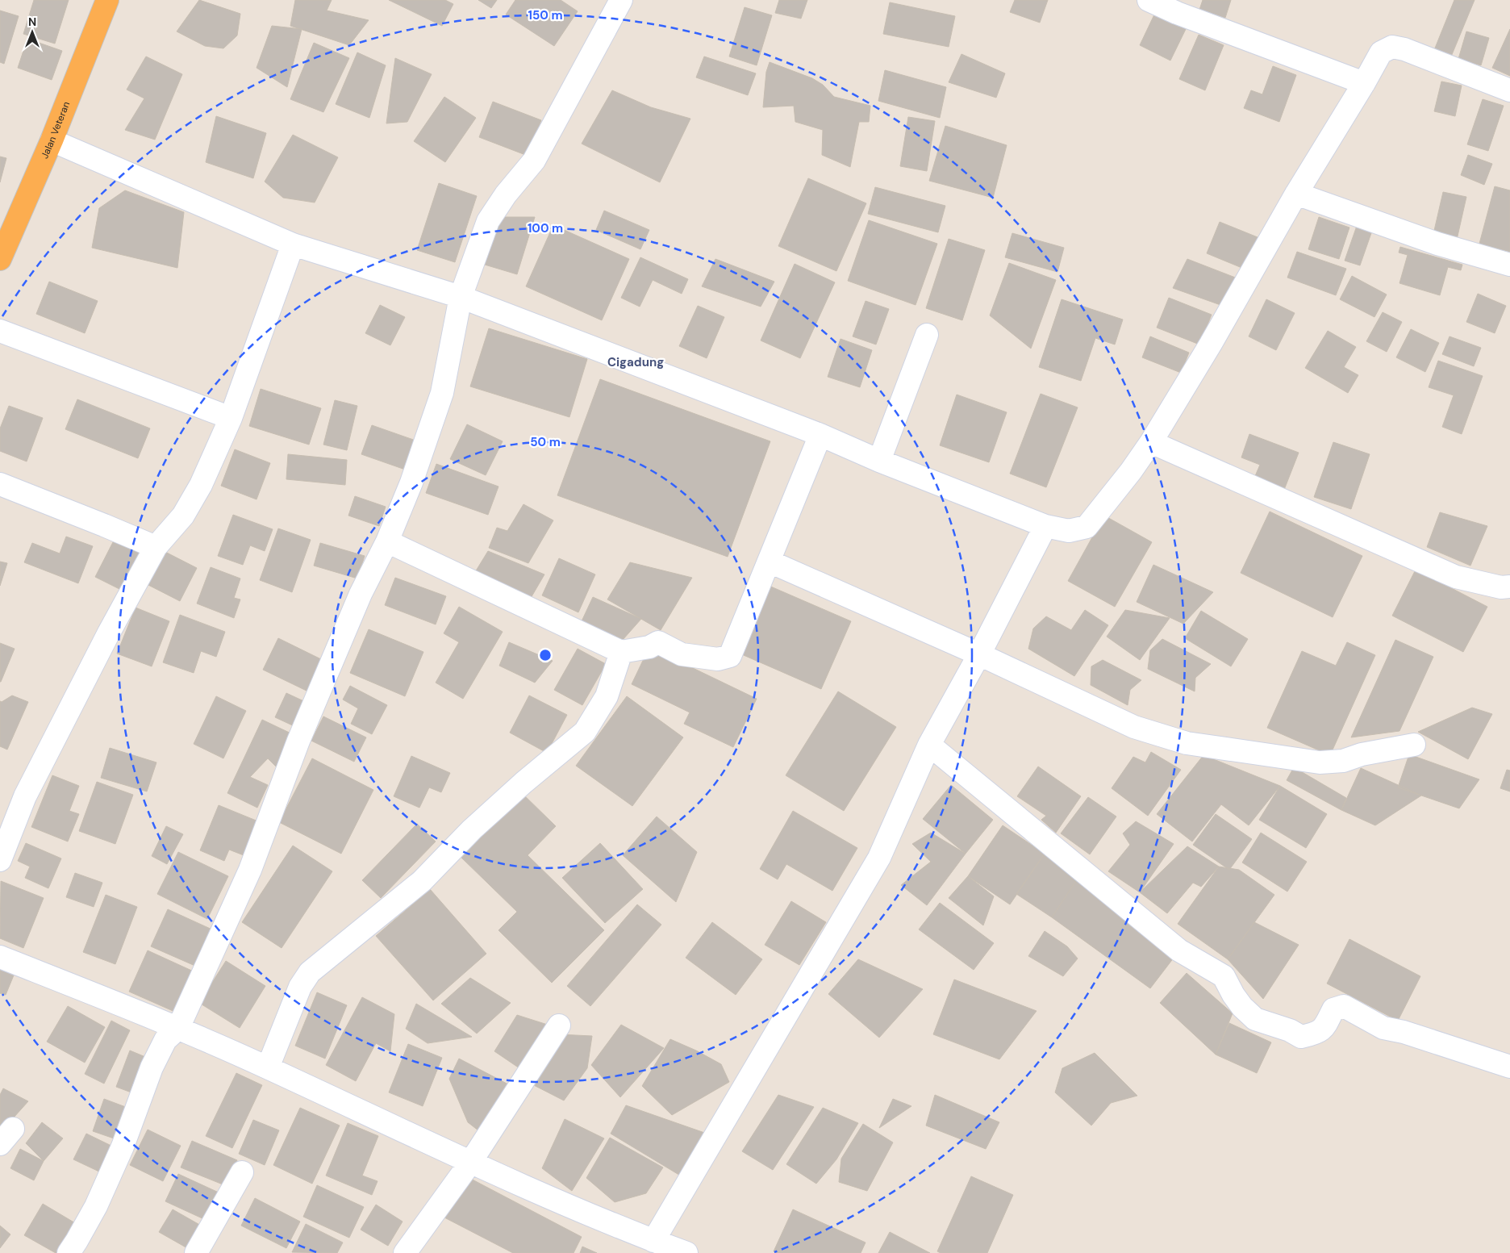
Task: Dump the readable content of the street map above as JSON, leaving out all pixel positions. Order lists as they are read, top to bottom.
{
  "streets": {
    "highway": ["Jalan Veteran"]
  },
  "districts": ["Cigadung"],
  "north": "top",
  "rings": ["150 m", "100 m", "50 m"]
}
